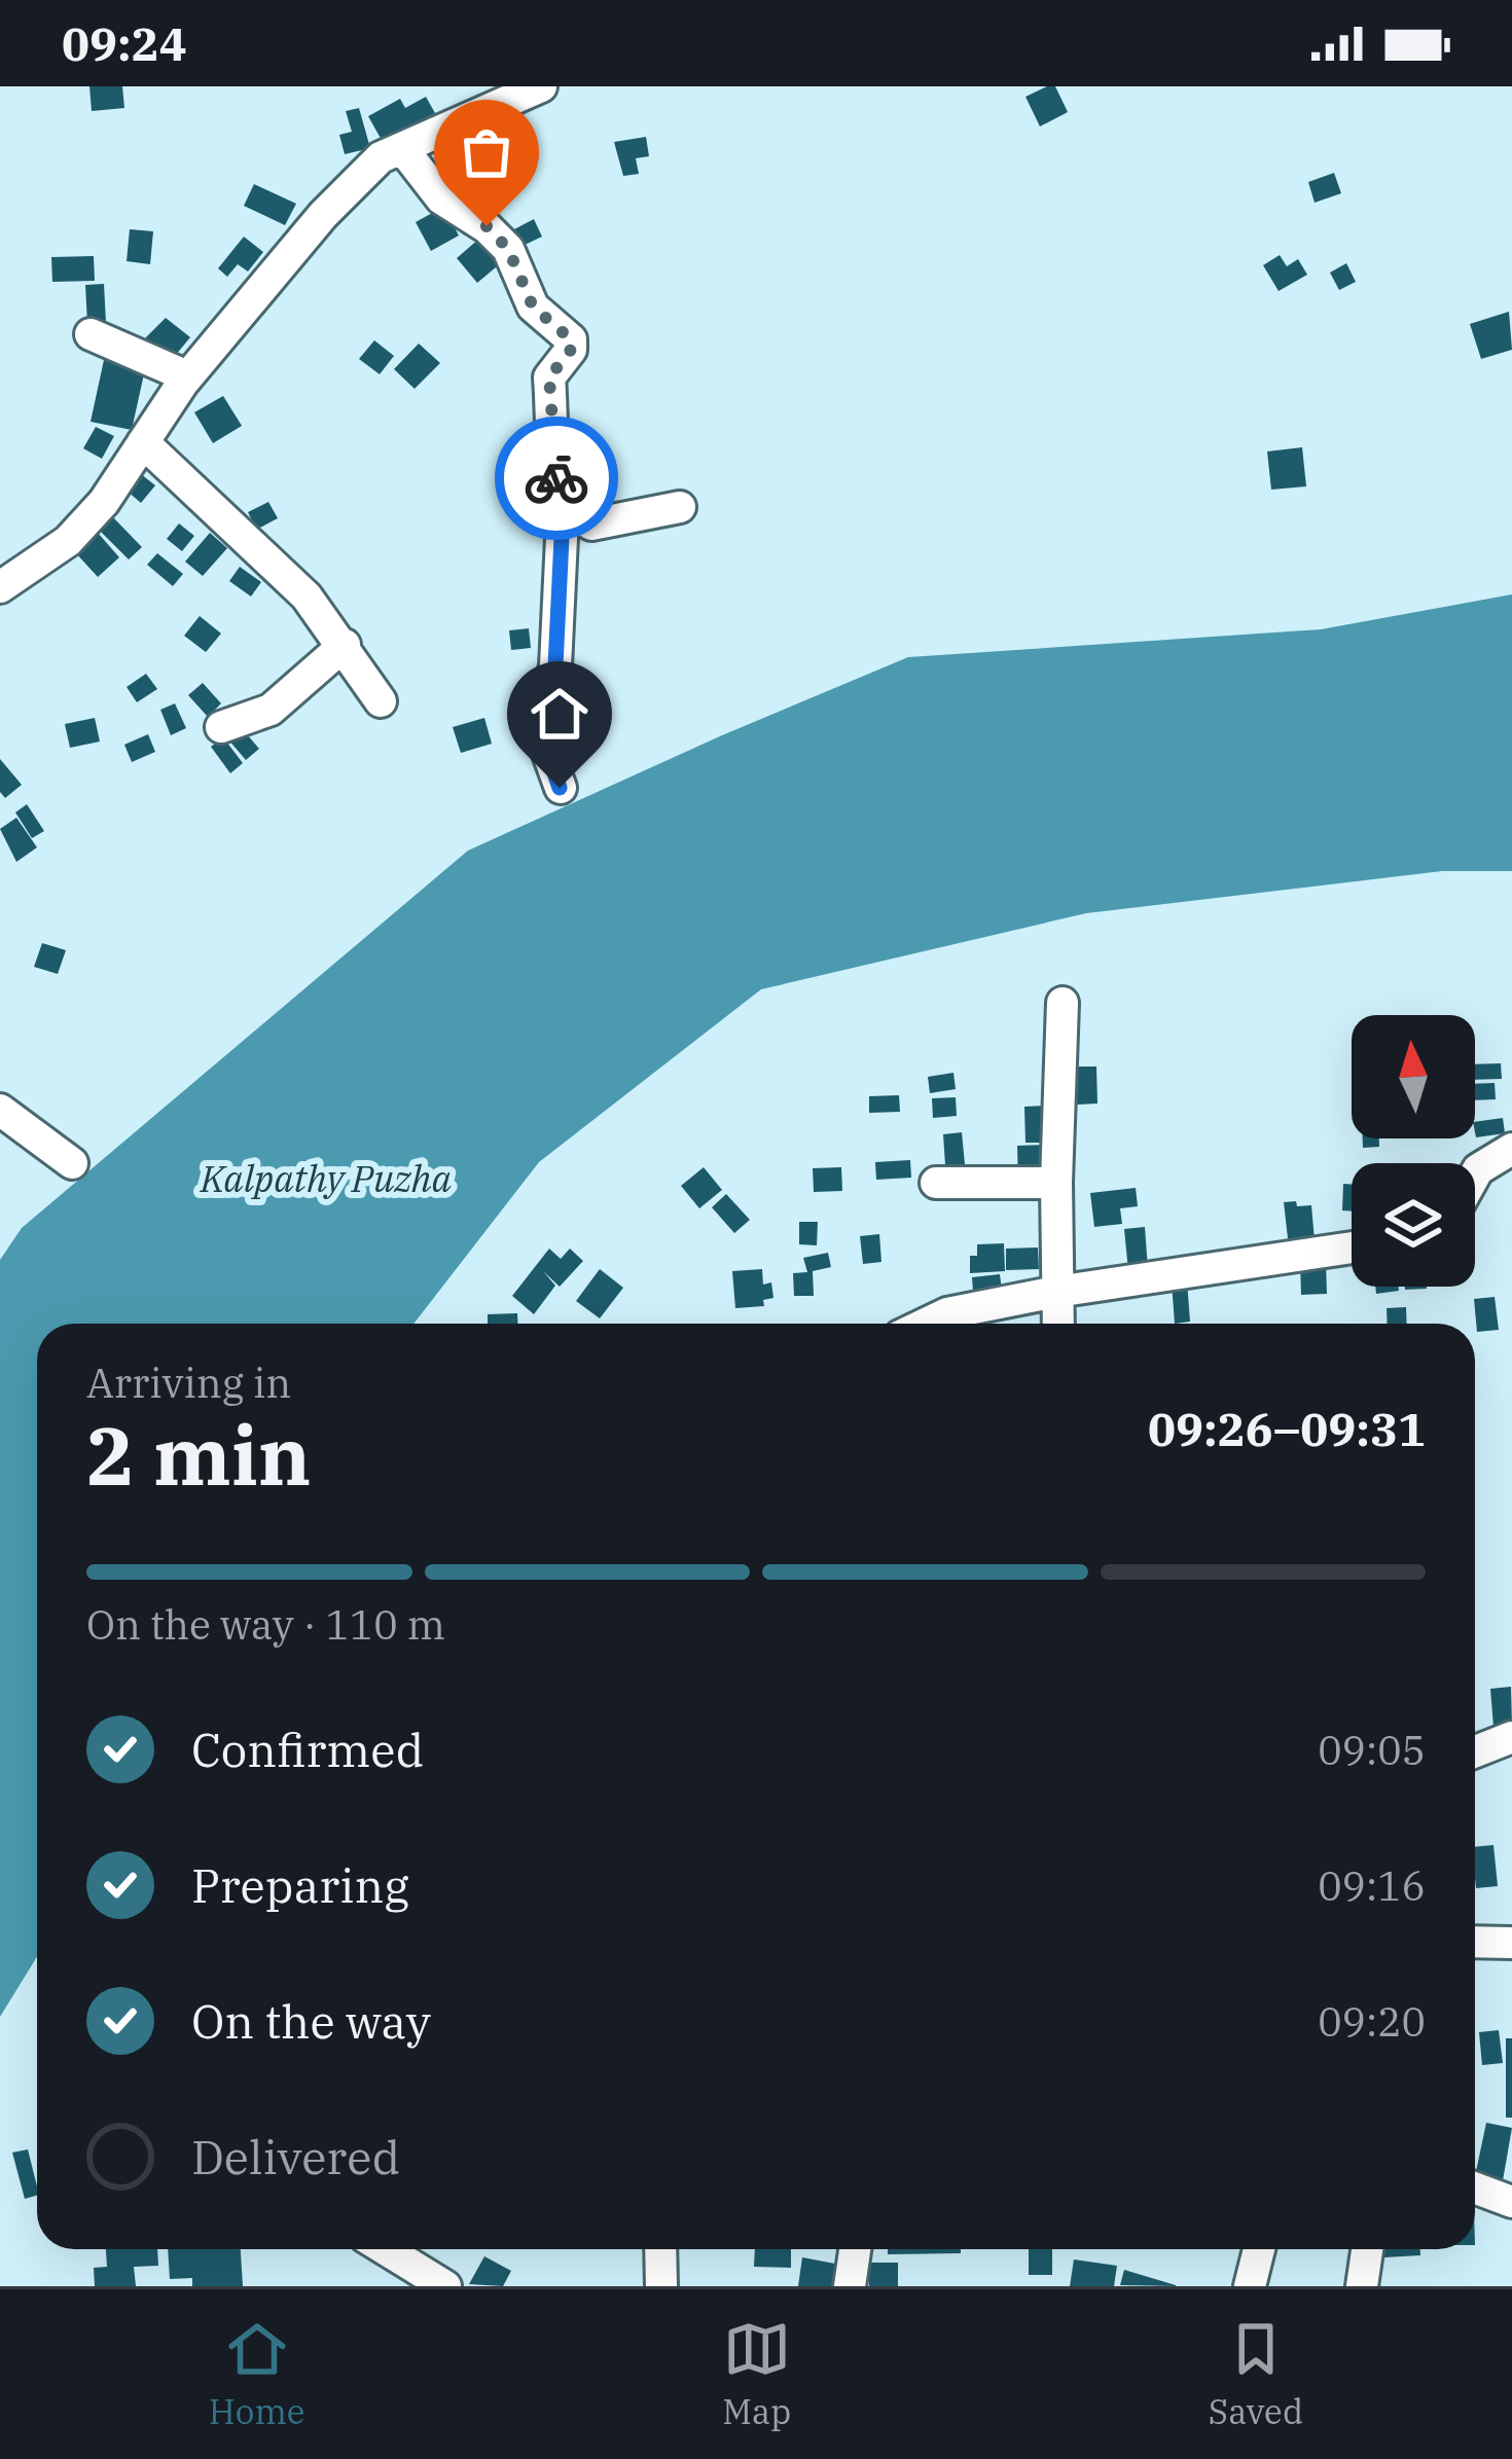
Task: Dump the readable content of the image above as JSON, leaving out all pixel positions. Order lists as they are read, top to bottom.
{
  "water": ["Kalpathy Puzha"],
  "north": "top",
  "page": {
    "status": "09:24",
    "heading": ["2 min", "Arriving in", "09:26–09:31"],
    "bar": "On the way · 110 m",
    "list": [
      ["Confirmed", "09:05"],
      ["Preparing", "09:16"],
      ["On the way", "09:20"],
      "Delivered"
    ],
    "tabs": ["Home", "Map", "Saved"]
  }
}
